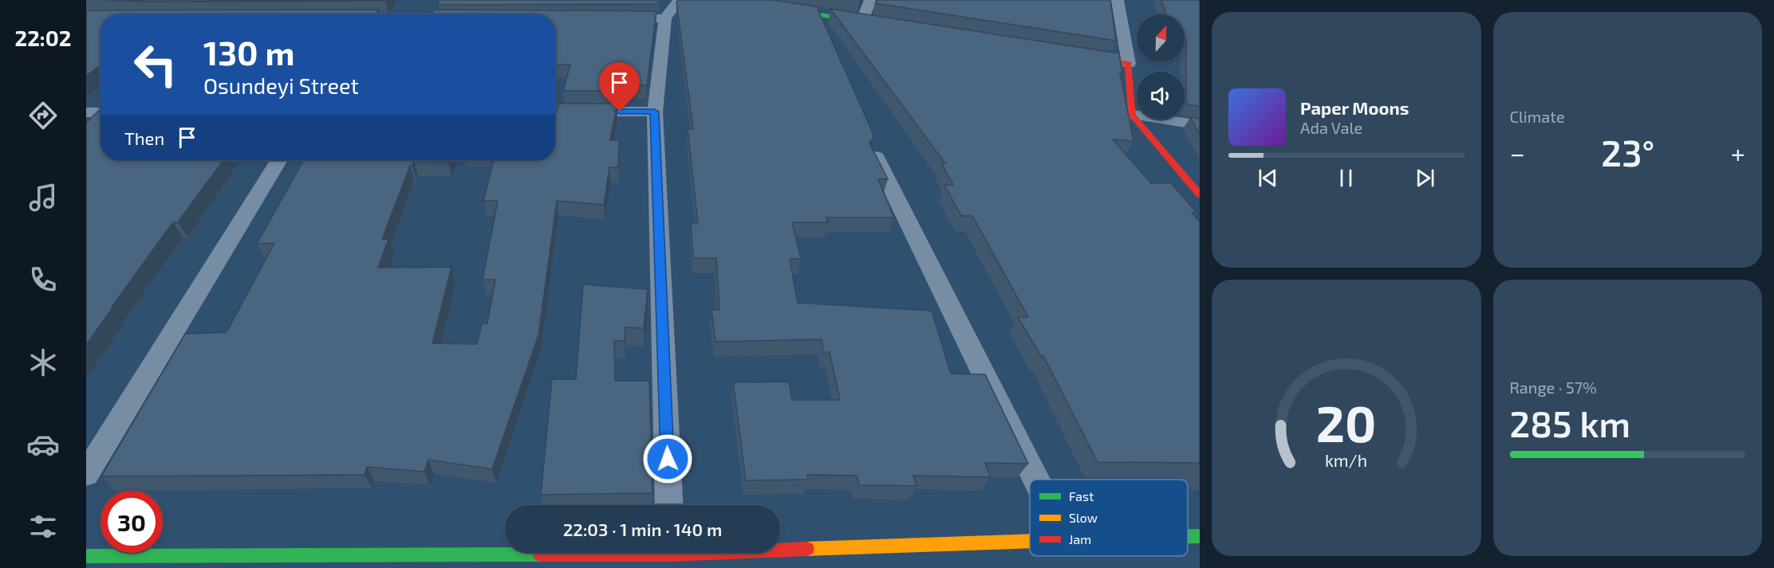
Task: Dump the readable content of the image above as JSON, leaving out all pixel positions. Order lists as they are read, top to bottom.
{
  "legend": ["Fast", "Slow", "Jam"],
  "north": "top",
  "page": {
    "tabs": "22:02",
    "tile": [
      "Climate",
      ["Range · 57%", "285 km"]
    ],
    "turn": ["130 m", "Osundeyi Street"],
    "song": ["Paper Moons", "Ada Vale"],
    "then": "Then",
    "heat": ["−", "23°", "+"],
    "limit": "30",
    "trip": "22:03 · 1 min · 140 m",
    "gauge": ["20", "km/h"]
  }
}
